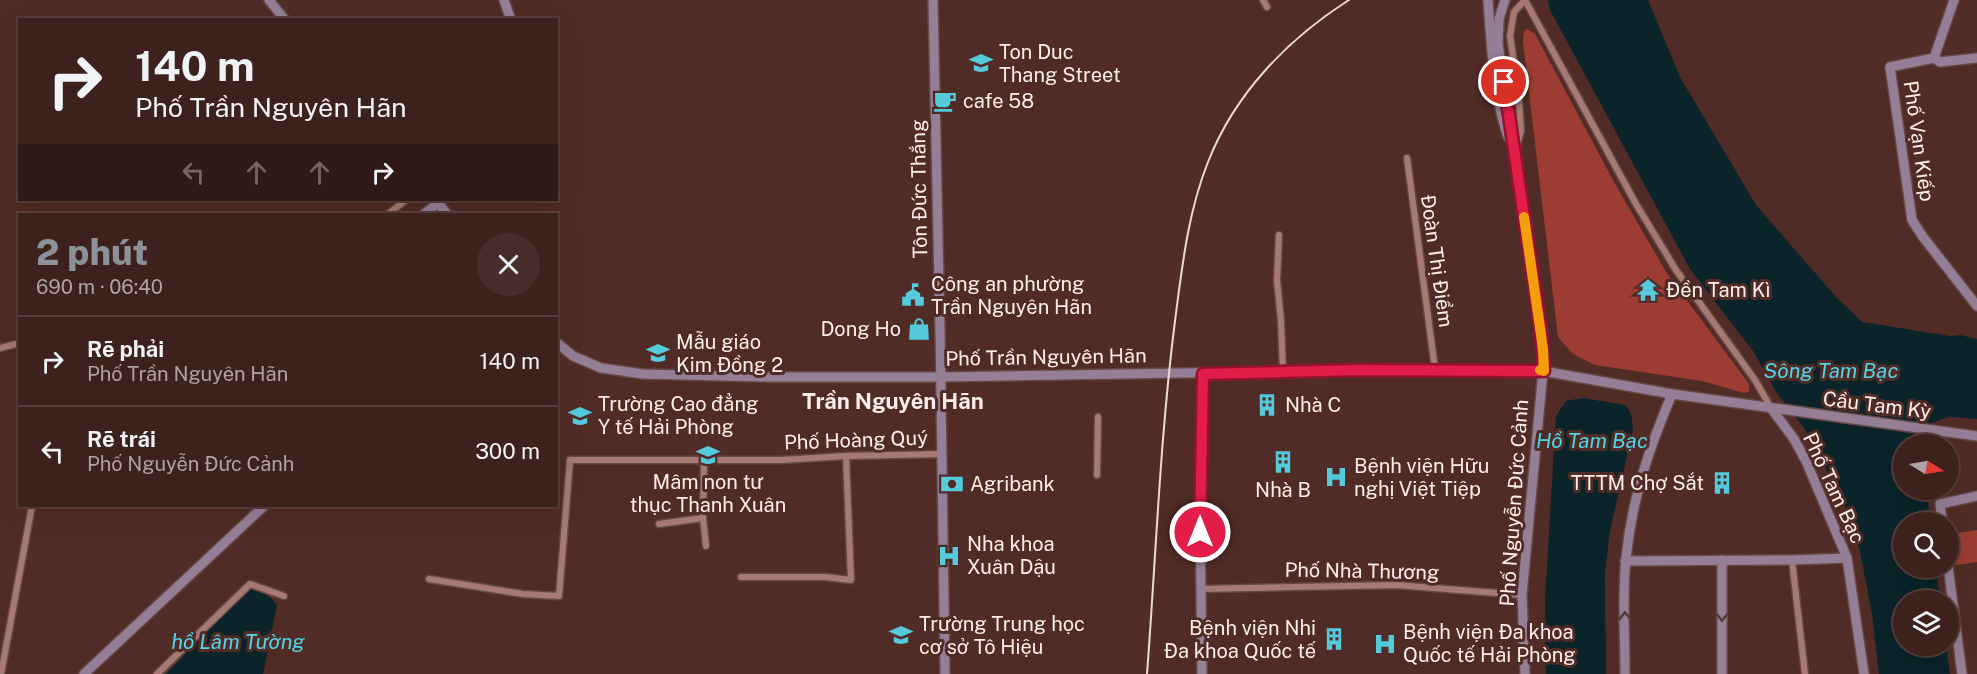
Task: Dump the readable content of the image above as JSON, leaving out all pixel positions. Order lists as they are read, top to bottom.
{
  "streets": {
    "main road": [
      "Phố Vạn Kiếp",
      "Tôn Đức Thắng",
      "Phố Trần Nguyên Hãn",
      "Cầu Tam Kỳ",
      "Phố Tam Bạc",
      "Phố Nguyễn Đức Cảnh"
    ],
    "street": ["Đoàn Thị Điểm", "Phố Hoàng Quý", "Phố Nhà Thương"]
  },
  "crossings": [
    ["Tôn Đức Thắng", "Phố Trần Nguyên Hãn"],
    ["Tôn Đức Thắng", "Phố Hoàng Quý"],
    ["Đoàn Thị Điểm", "Phố Trần Nguyên Hãn"],
    ["Phố Trần Nguyên Hãn", "Phố Nguyễn Đức Cảnh"],
    ["Cầu Tam Kỳ", "Phố Tam Bạc"],
    ["Phố Nguyễn Đức Cảnh", "Phố Nhà Thương"]
  ],
  "districts": ["Trần Nguyên Hãn"],
  "water": ["Sông Tam Bạc", "Hồ Tam Bạc", "hồ Lâm Tường"],
  "places": {
    "school or university": [
      "Ton Duc Thang Street",
      "Mẫu giáo Kim Đồng 2",
      "Trường Cao đẳng Y tế Hải Phòng",
      "Mâm non tư thục Thanh Xuân",
      "Trường Trung học cơ sở Tô Hiệu"
    ],
    "cafe": ["cafe 58"],
    "temple": ["Đền Tam Kì"],
    "public building": ["Công an phường Trần Nguyên Hãn"],
    "shop": ["Dong Ho"],
    "building": [
      "Nhà C",
      "Nhà B",
      "TTTM Chợ Sắt",
      "Bệnh viện Nhi Đa khoa Quốc tế"
    ],
    "hospital": ["Bệnh viện Hữu nghị Việt Tiệp", "Nha khoa Xuân Dậu", "Bệnh viện Đa khoa Quốc tế Hải Phòng"],
    "bank": ["Agribank"]
  },
  "north": "right",
  "page": {
    "turn": ["140 m", "Phố Trần Nguyên Hãn"],
    "heading": ["2 phút", "690 m · 06:40"],
    "list": [
      {
        "name": "Rẽ phải",
        "note": "Phố Trần Nguyên Hãn",
        "value": "140 m"
      },
      {
        "name": "Rẽ trái",
        "note": "Phố Nguyễn Đức Cảnh",
        "value": "300 m"
      }
    ]
  }
}
